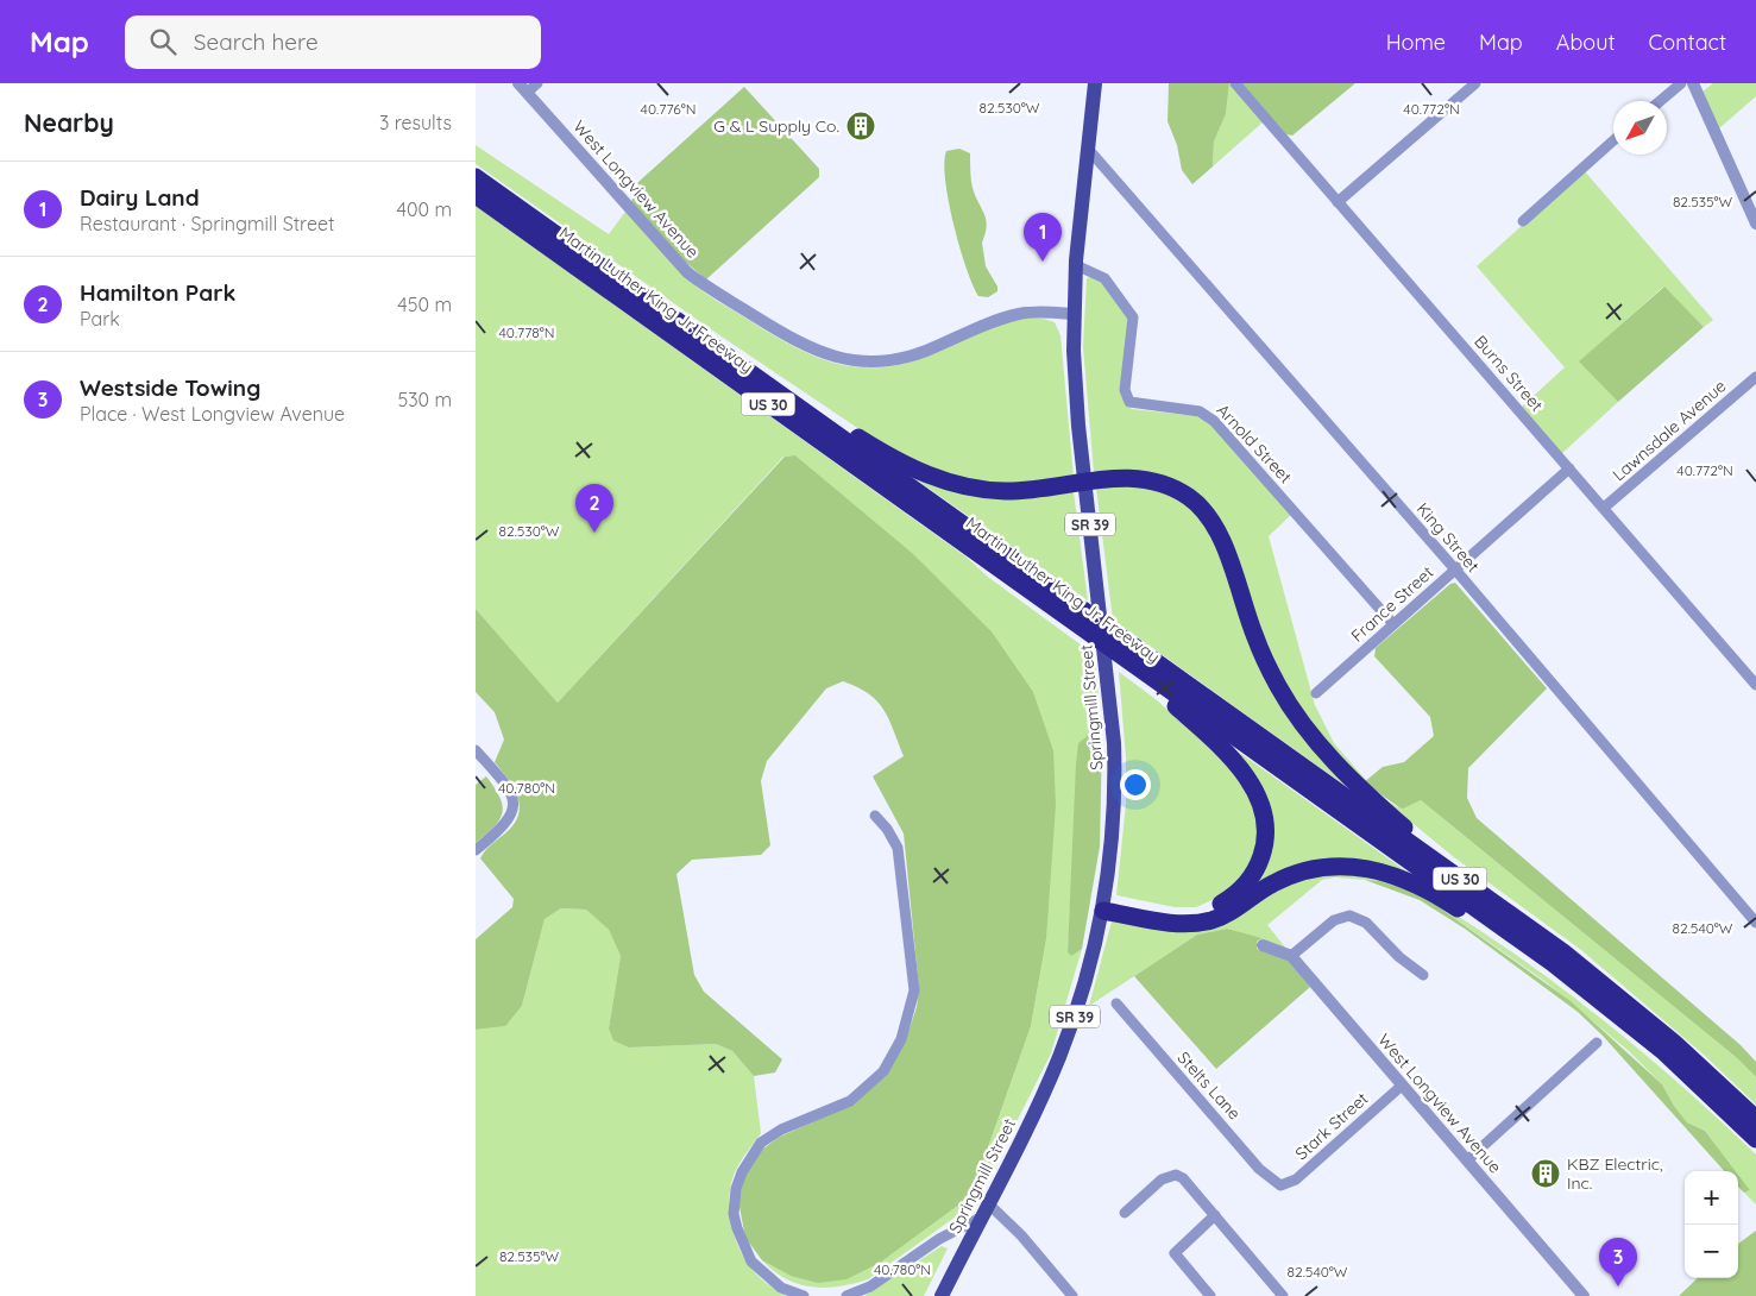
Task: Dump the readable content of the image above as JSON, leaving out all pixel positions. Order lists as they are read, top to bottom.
{
  "streets": {
    "highway": ["Martin Luther King Jr. Freeway", "US 30"],
    "main road": ["SR 39", "Springmill Street"],
    "street": [
      "West Longview Avenue",
      "Burns Street",
      "Lawnsdale Avenue",
      "Arnold Street",
      "King Street",
      "France Street",
      "Stelts Lane",
      "Stark Street"
    ]
  },
  "crossings": [
    ["West Longview Avenue", "Springmill Street"],
    ["West Longview Avenue", "Stark Street"],
    ["Burns Street", "Lawnsdale Avenue"],
    ["Burns Street", "France Street"],
    ["Arnold Street", "France Street"],
    ["Arnold Street", "Springmill Street"],
    ["King Street", "France Street"],
    ["King Street", "Springmill Street"],
    ["Stelts Lane", "Stark Street"]
  ],
  "places": {
    "building": ["G & L Supply Co.", "KBZ Electric, Inc."]
  },
  "north": "bottom left",
  "page": {
    "header": "Map",
    "search": "Search here",
    "nav": [
      "Home",
      "Map",
      "About",
      "Contact"
    ],
    "heading": ["Nearby", "3 results"],
    "list": [
      {
        "mark": "1",
        "name": "Dairy Land",
        "note": "Restaurant · Springmill Street",
        "value": "400 m"
      },
      {
        "mark": "2",
        "name": "Hamilton Park",
        "note": "Park",
        "value": "450 m"
      },
      {
        "mark": "3",
        "name": "Westside Towing",
        "note": "Place · West Longview Avenue",
        "value": "530 m"
      }
    ],
    "pins": ["1", "2", "3"],
    "map_buttons": ["+", "−"]
  },
  "coordinates": [
    "82.530°W",
    "40.776°N",
    "40.772°N",
    "82.535°W",
    "40.778°N",
    "40.780°N",
    "82.540°W"
  ]
}
